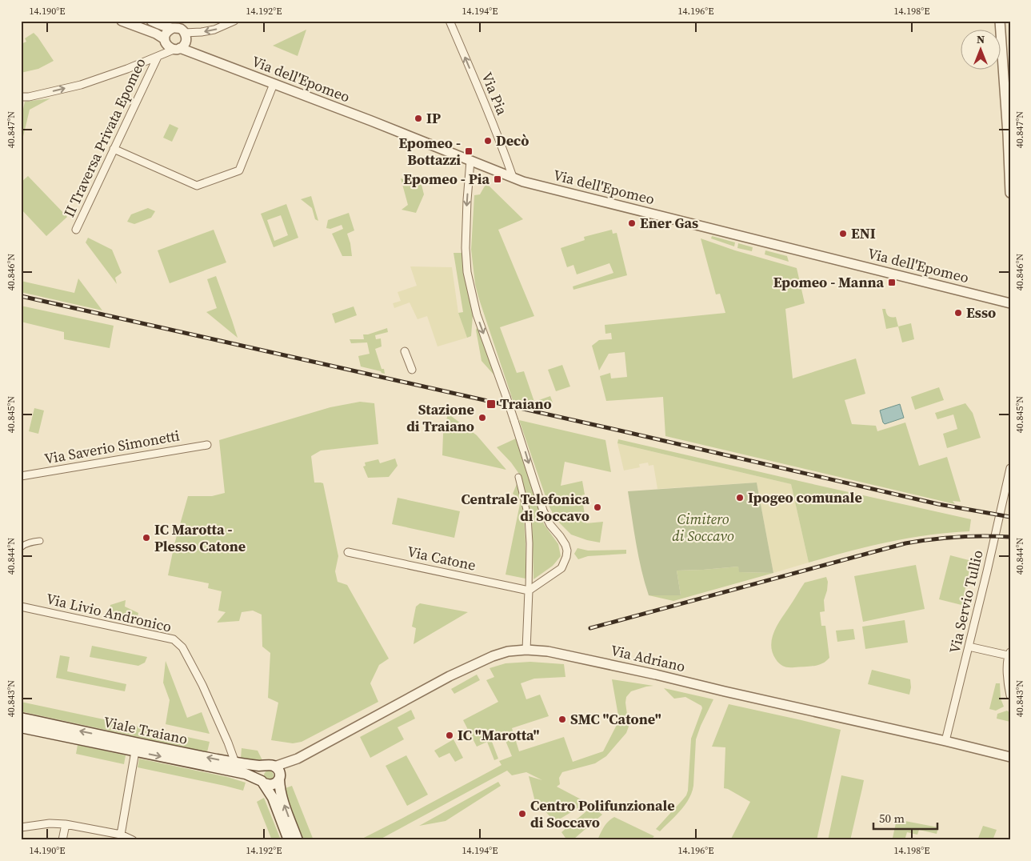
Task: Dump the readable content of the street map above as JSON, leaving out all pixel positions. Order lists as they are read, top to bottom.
{
  "streets": {
    "main road": ["Viale Traiano"],
    "street": [
      "Via dell'Epomeo",
      "Via Pia",
      "II Traversa Privata Epomeo",
      "Via Saverio Simonetti",
      "Via Catone",
      "Via Servio Tullio",
      "Via Livio Andronico",
      "Via Adriano"
    ]
  },
  "crossings": [
    ["Via dell'Epomeo", "Via Pia"],
    ["Via Servio Tullio", "Via Adriano"],
    ["Via Livio Andronico", "Viale Traiano"],
    ["Via Adriano", "Viale Traiano"]
  ],
  "one_way": ["Via Pia"],
  "parks": ["Cimitero di Soccavo"],
  "places": {
    "other": [
      "IP",
      "Decò",
      "Ener Gas",
      "ENI",
      "Esso",
      "Stazione di Traiano",
      "Ipogeo comunale",
      "Centrale Telefonica di Soccavo",
      "IC Marotta - Plesso Catone",
      "SMC \"Catone\"",
      "IC \"Marotta\"",
      "Centro Polifunzionale di Soccavo"
    ],
    "transit": [
      "Epomeo - Bottazzi",
      "Epomeo - Pia",
      "Epomeo - Manna",
      "Traiano"
    ]
  },
  "scale_bar": "50 m",
  "north": "top",
  "coordinates": [
    "14.190°E",
    "14.192°E",
    "14.194°E",
    "14.196°E",
    "14.198°E",
    "40.847°N",
    "40.846°N",
    "40.845°N",
    "40.844°N",
    "40.843°N"
  ]
}
